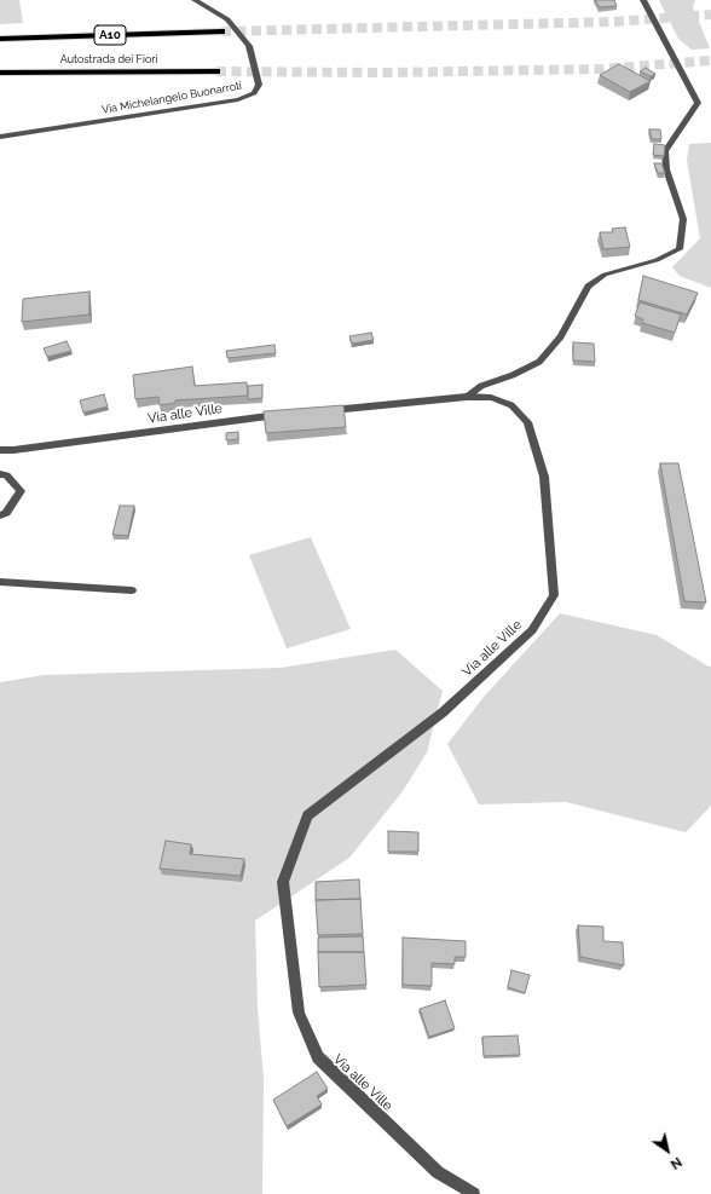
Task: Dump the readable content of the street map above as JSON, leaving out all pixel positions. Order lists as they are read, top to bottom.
{
  "streets": {
    "highway": ["A10", "Autostrada dei Fiori"],
    "street": ["Via Michelangelo Buonarroti", "Via alle Ville"]
  },
  "north": "bottom right"
}
